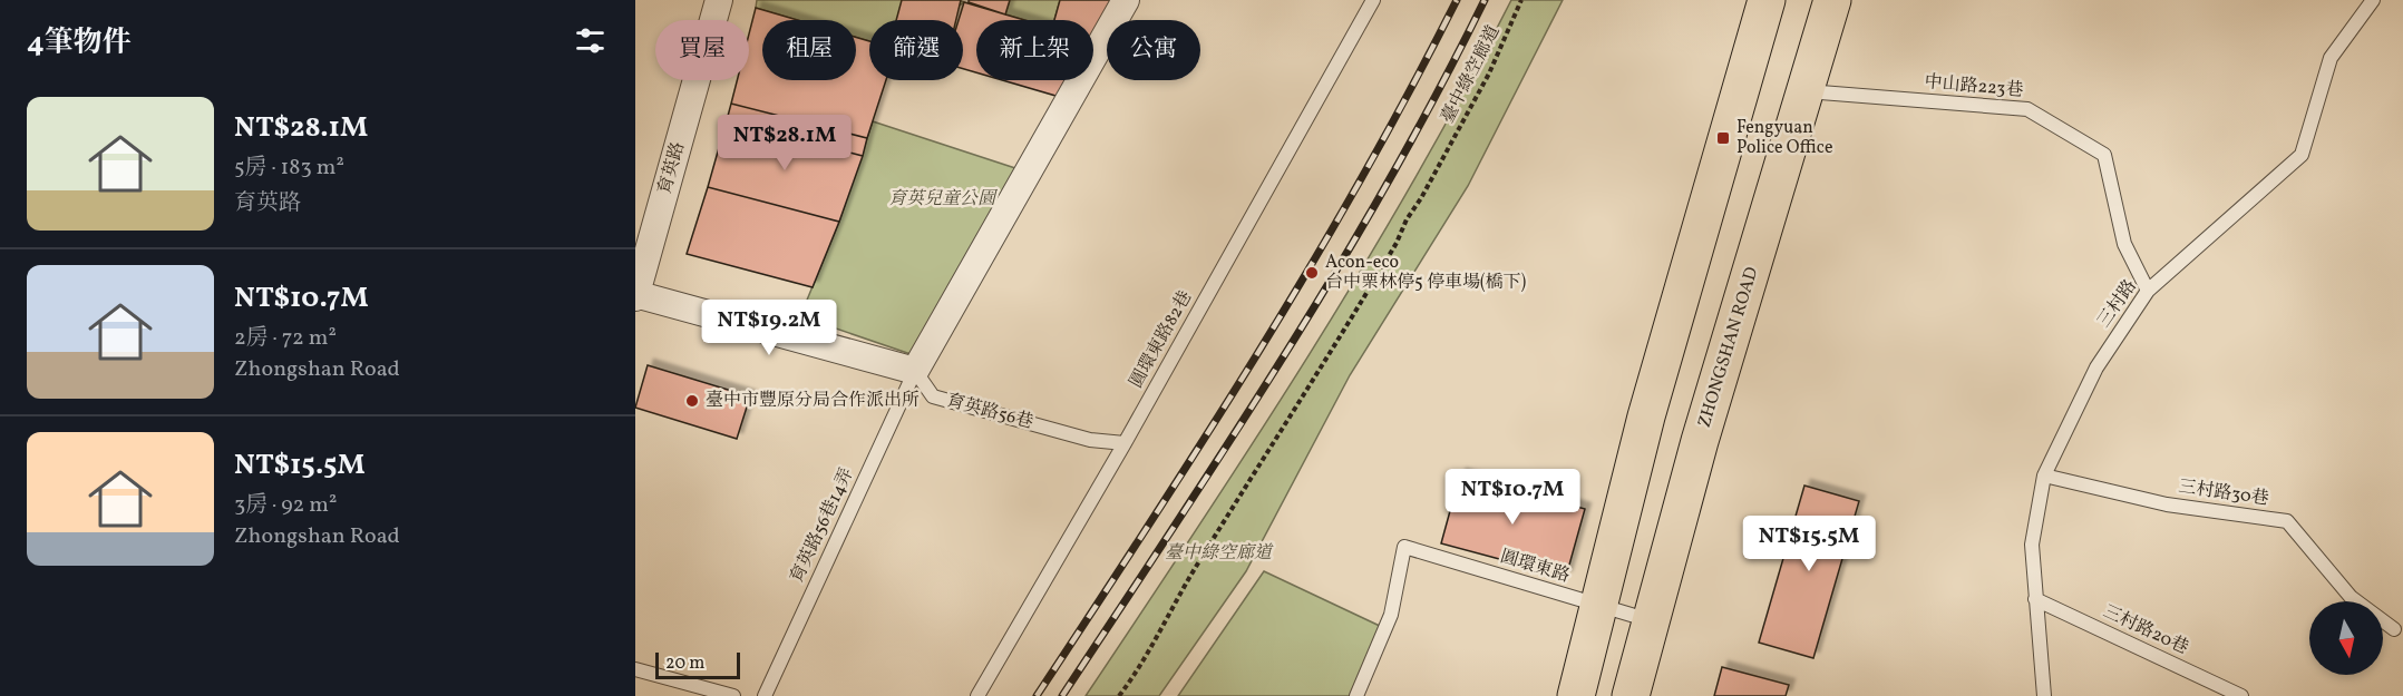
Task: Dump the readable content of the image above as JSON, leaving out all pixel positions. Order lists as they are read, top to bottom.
{
  "streets": {
    "main road": ["ZHONGSHAN ROAD"],
    "street": ["育英路"],
    "lane": [
      "中山路223巷",
      "三村路",
      "圓環東路82巷",
      "育英路56巷",
      "三村路30巷",
      "育英路56巷14弄",
      "圓環東路",
      "三村路20巷"
    ],
    "path": ["臺中綠空廊道"]
  },
  "crossings": [
    ["中山路223巷", "三村路"],
    ["中山路223巷", "ZHONGSHAN ROAD"],
    ["三村路", "三村路30巷"],
    ["三村路", "三村路20巷"],
    ["圓環東路82巷", "育英路56巷"],
    ["ZHONGSHAN ROAD", "圓環東路"],
    ["育英路56巷", "育英路56巷14弄"]
  ],
  "parks": ["育英兒童公園", "臺中綠空廊道"],
  "places": {
    "transit": ["Fengyuan Police Office"],
    "other": ["Acon-eco 台中栗林停5 停車場(橋下)", "臺中市豐原分局合作派出所"]
  },
  "scale_bar": "20 m",
  "north": "bottom",
  "page": {
    "heading": "4筆物件",
    "chip": [
      "買屋",
      "租屋",
      "篩選",
      "新上架",
      "公寓"
    ],
    "list": [
      {
        "name": "NT$28.1M",
        "note": "5房 · 183 m² · 育英路"
      },
      {
        "name": "NT$10.7M",
        "note": "2房 · 72 m² · Zhongshan Road"
      },
      {
        "name": "NT$15.5M",
        "note": "3房 · 92 m² · Zhongshan Road"
      }
    ],
    "price": [
      "NT$28.1M",
      "NT$19.2M",
      "NT$10.7M",
      "NT$15.5M"
    ],
    "scale": "20 m"
  }
}
